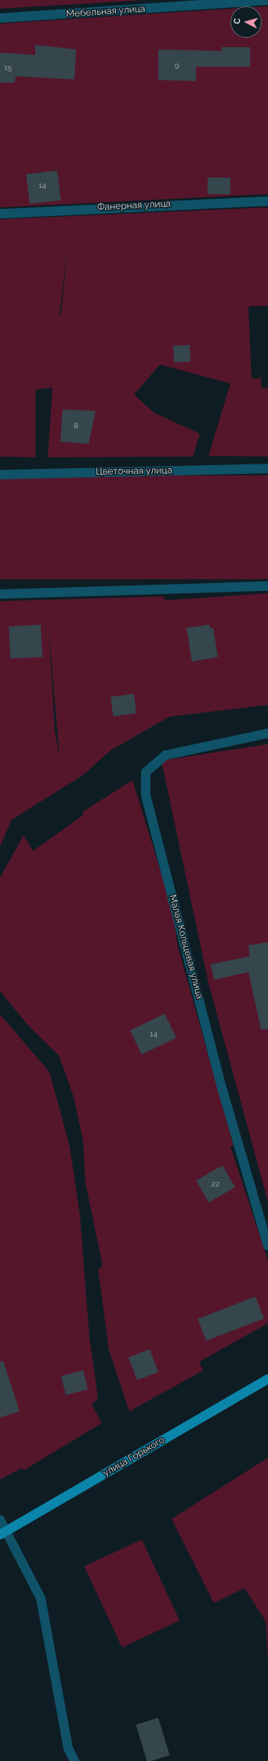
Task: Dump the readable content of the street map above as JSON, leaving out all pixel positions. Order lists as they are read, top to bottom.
{
  "streets": {
    "main road": ["улица Горького"],
    "street": [
      "Мебельная улица",
      "Фанерная улица",
      "Цветочная улица",
      "Малая Кольцевая улица"
    ]
  },
  "house_numbers": [
    "9",
    "15",
    "14",
    "8",
    "14",
    "22"
  ],
  "north": "left"
}
